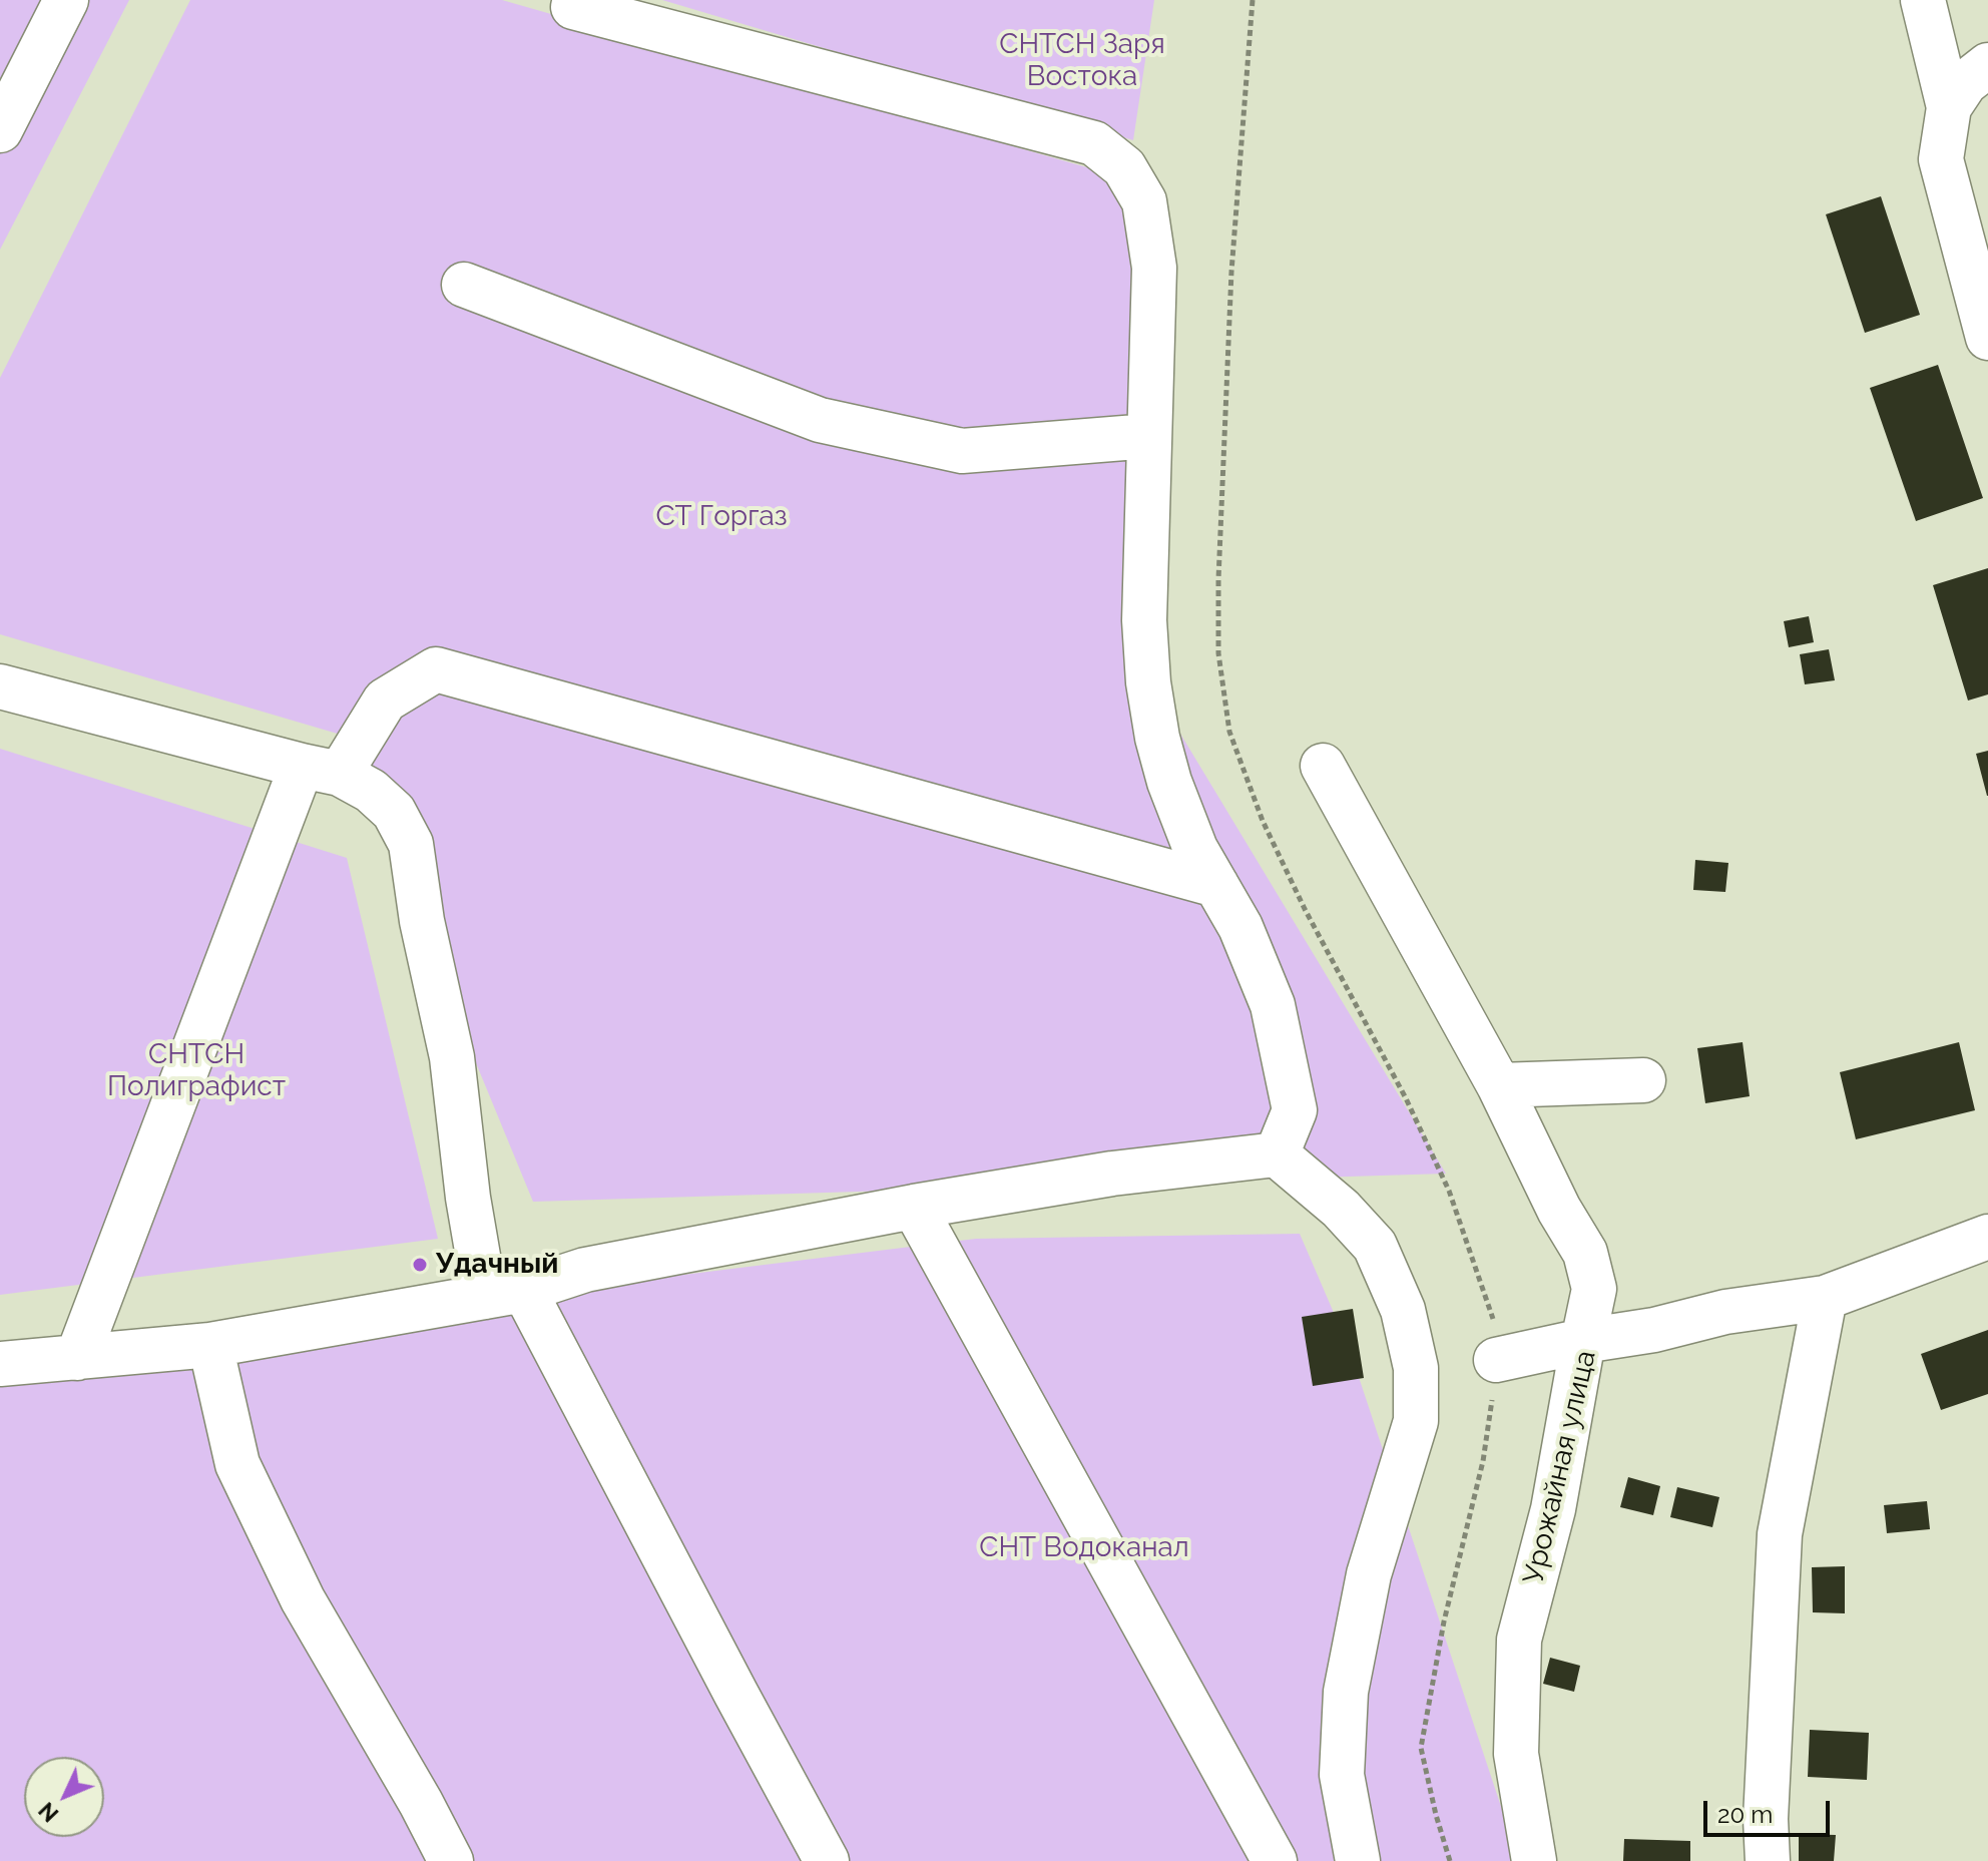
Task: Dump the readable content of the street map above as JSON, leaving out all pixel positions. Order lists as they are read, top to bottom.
{
  "streets": {
    "street": ["Урожайная улица"]
  },
  "parks": [
    "СНТСН Заря Востока",
    "СТ Горгаз",
    "СНТСН Полиграфист",
    "СНТ Водоканал"
  ],
  "places": ["Удачный"],
  "scale_bar": "20 m",
  "north": "bottom left"
}
